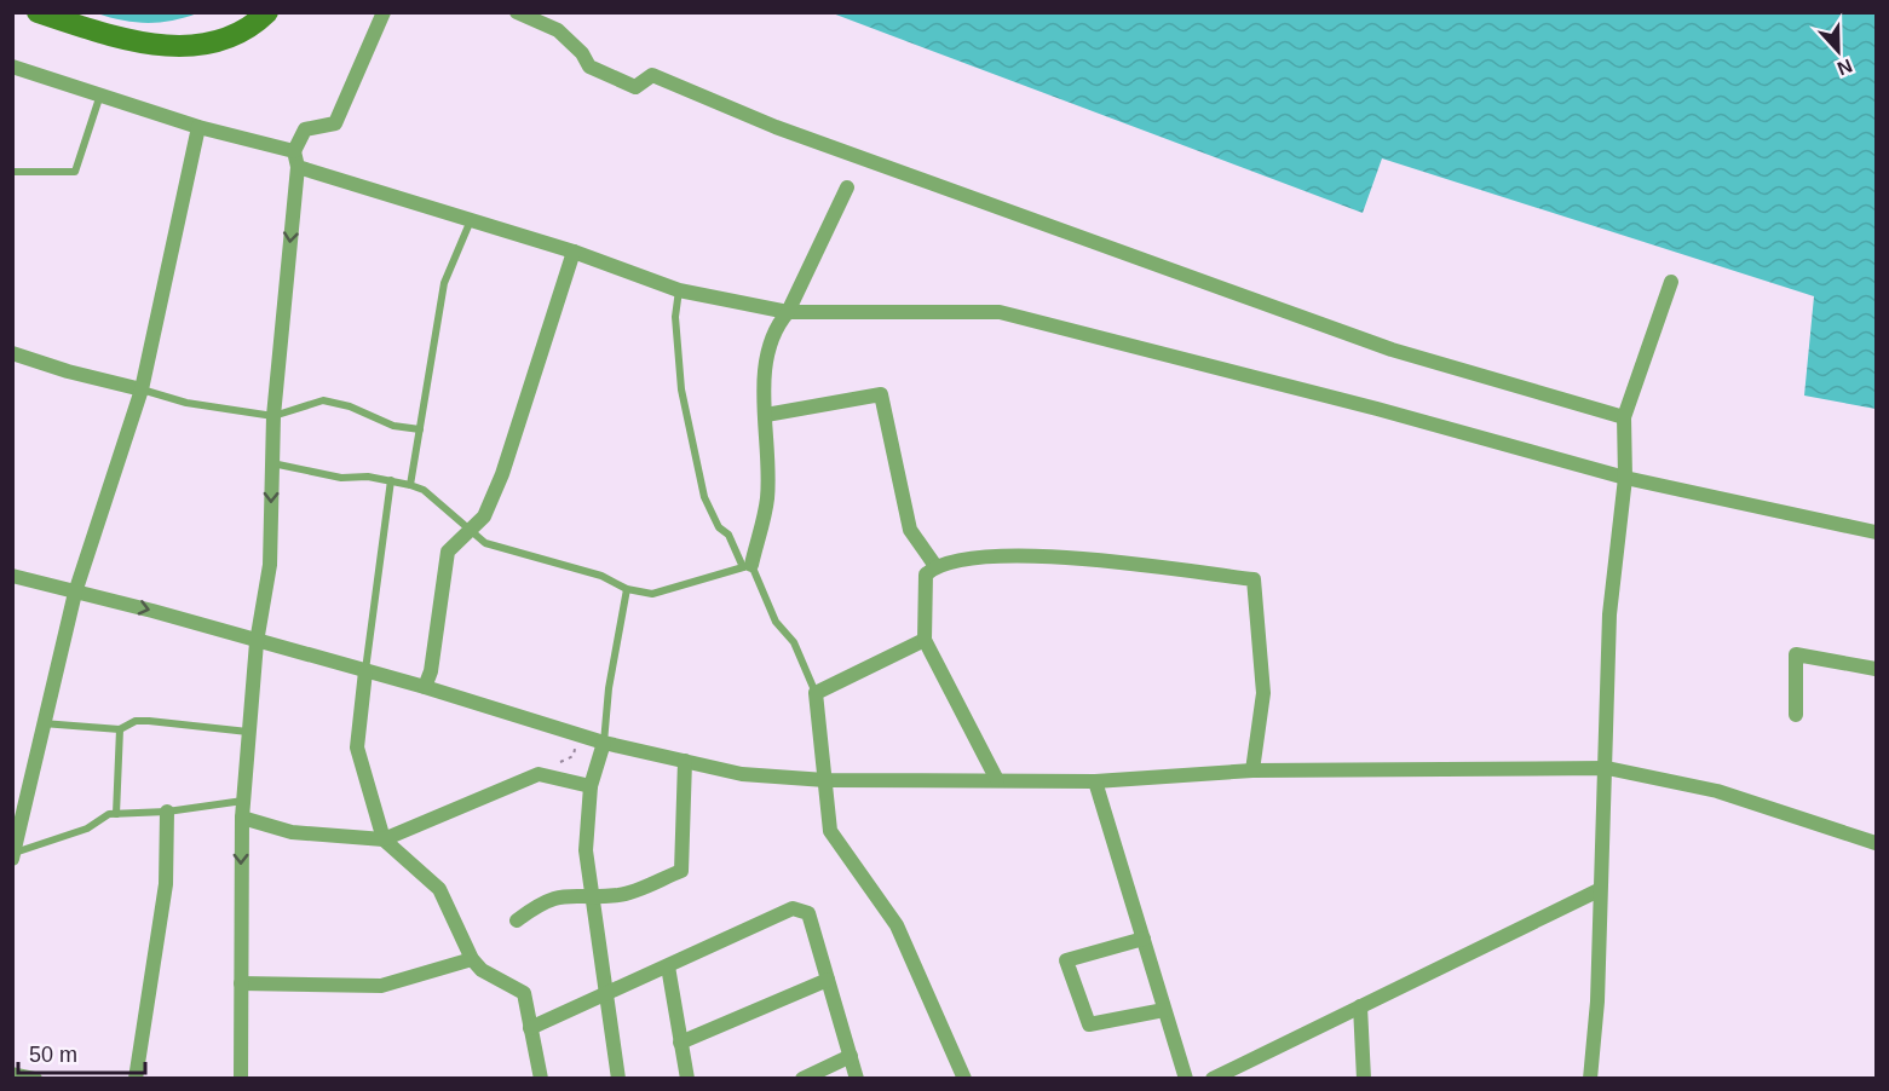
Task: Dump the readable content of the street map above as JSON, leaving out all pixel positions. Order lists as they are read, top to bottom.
{
  "scale_bar": "50 m",
  "north": "bottom"
}
